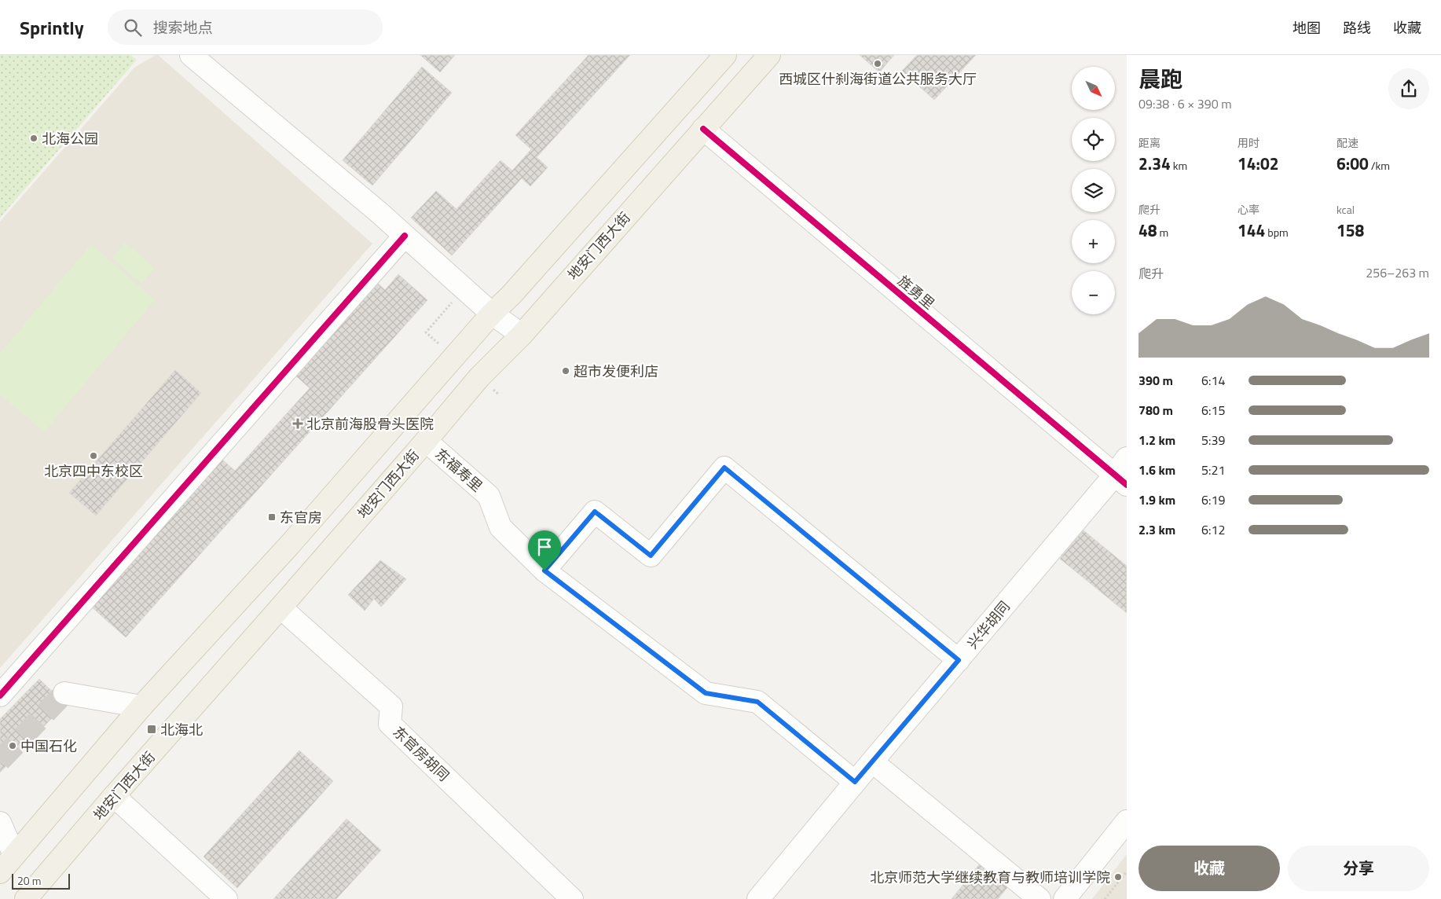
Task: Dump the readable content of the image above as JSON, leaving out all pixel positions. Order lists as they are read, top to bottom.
{
  "streets": {
    "main road": ["地安门西大街"],
    "street": [
      "旌勇里",
      "东福寿里",
      "兴华胡同",
      "东官房胡同"
    ]
  },
  "crossings": [
    ["地安门西大街", "旌勇里"],
    ["地安门西大街", "东福寿里"],
    ["地安门西大街", "东官房胡同"],
    ["旌勇里", "兴华胡同"],
    ["东福寿里", "兴华胡同"]
  ],
  "places": {
    "other": [
      "西城区什刹海街道公共服务大厅",
      "北海公园",
      "超市发便利店",
      "北京四中东校区",
      "中国石化",
      "北京师范大学继续教育与教师培训学院"
    ],
    "health": ["北京前海股骨头医院"],
    "transit": ["东官房", "北海北"]
  },
  "scale_bar": "20 m",
  "north": "bottom right",
  "page": {
    "header": "Sprintly",
    "search": "搜索地点",
    "nav": ["地图", "路线", "收藏"],
    "heading": ["晨跑", "09:38 · 6 × 390 m"],
    "map_buttons": ["+", "−"],
    "stats": [
      ["距离", "2.34 km"],
      ["用时", "14:02"],
      ["配速", "6:00 /km"],
      ["爬升", "48 m"],
      ["心率", "144 bpm"],
      ["kcal", "158"]
    ],
    "chart": ["爬升", "256–263 m"],
    "list": [
      {
        "name": "390 m",
        "note": "6:14"
      },
      {
        "name": "780 m",
        "note": "6:15"
      },
      {
        "name": "1.2 km",
        "note": "5:39"
      },
      {
        "name": "1.6 km",
        "note": "5:21"
      },
      {
        "name": "1.9 km",
        "note": "6:19"
      },
      {
        "name": "2.3 km",
        "note": "6:12"
      }
    ],
    "buttons": ["收藏", "分享"],
    "scale": "20 m"
  }
}
